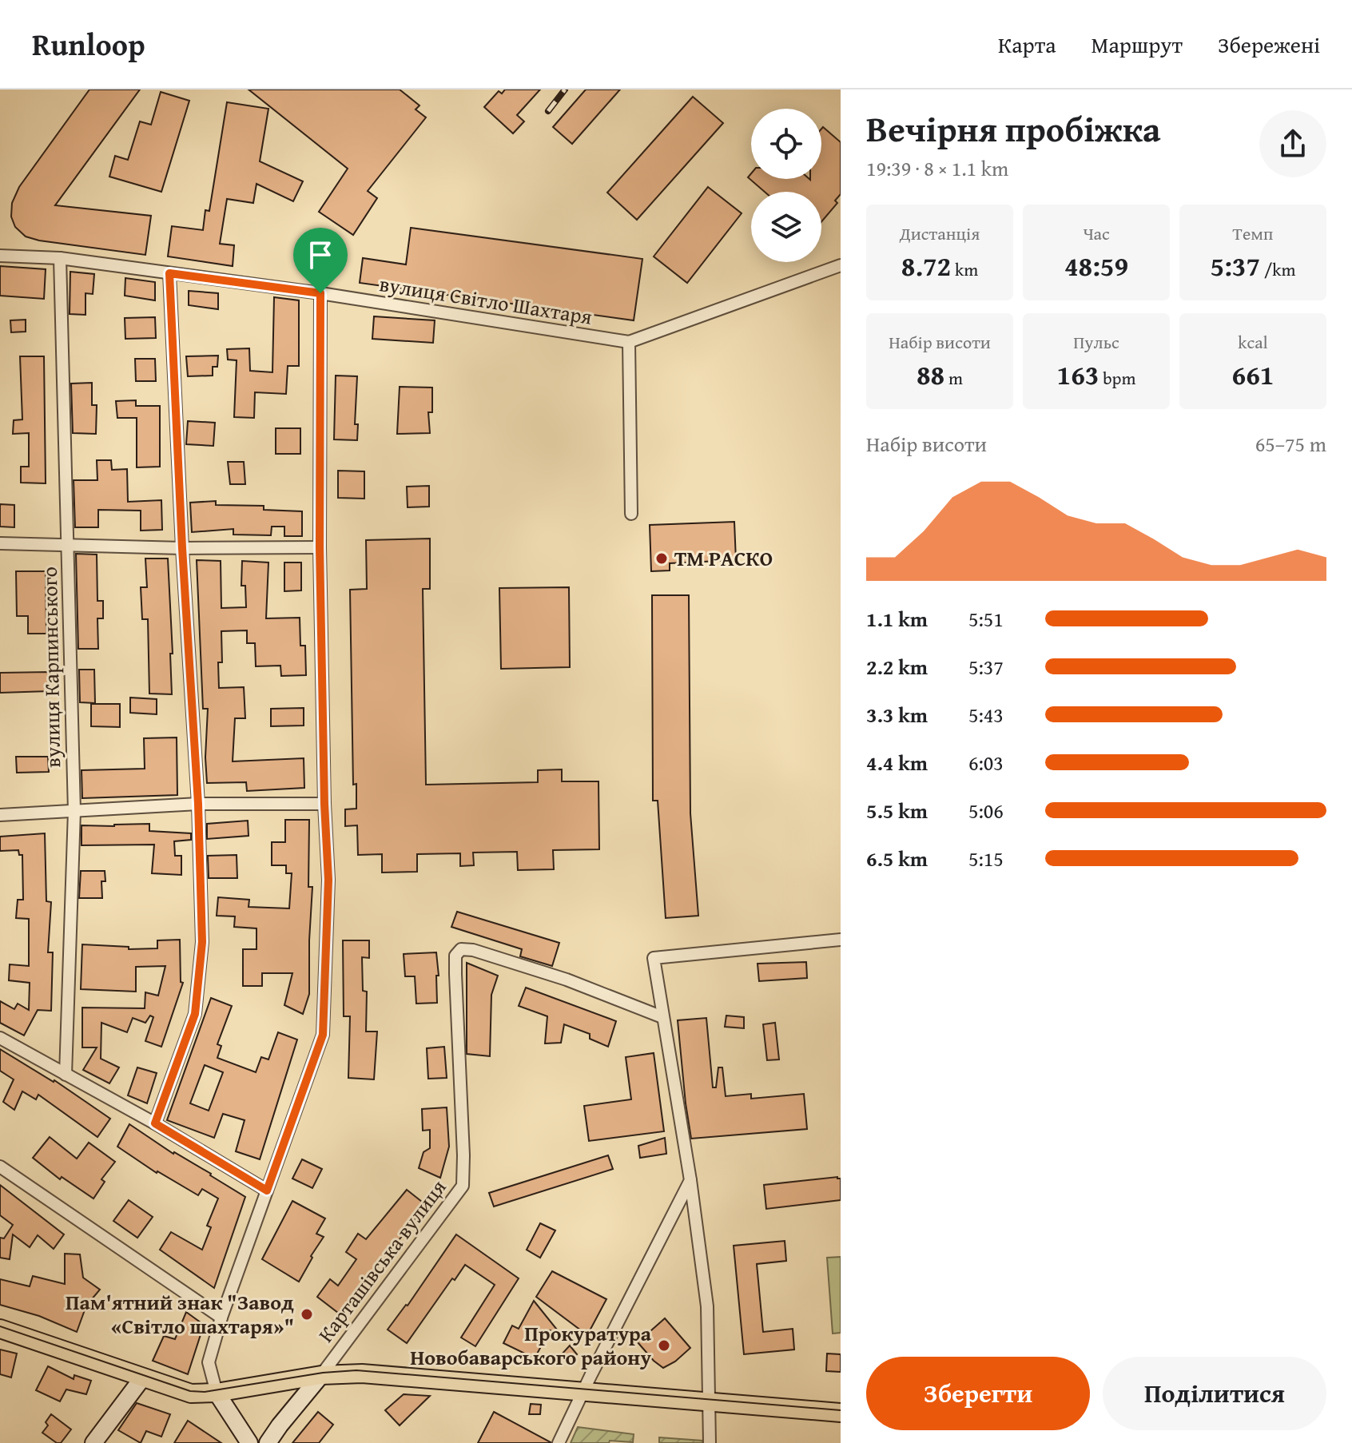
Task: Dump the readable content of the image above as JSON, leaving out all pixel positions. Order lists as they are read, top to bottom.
{
  "streets": {
    "street": ["вулиця Світло Шахтаря", "вулиця Карпинського", "Карташівська вулиця"]
  },
  "crossings": [
    ["вулиця Світло Шахтаря", "вулиця Карпинського"]
  ],
  "places": ["ТМ РАСКО", "Пам'ятний знак \"Завод «Світло шахтаря»\"", "Прокуратура Новобаварського району"],
  "page": {
    "header": "Runloop",
    "nav": ["Карта", "Маршрут", "Збережені"],
    "heading": ["Вечірня пробіжка", "19:39 · 8 × 1.1 km"],
    "stats": [
      ["Дистанція", "8.72 km"],
      ["Час", "48:59"],
      ["Темп", "5:37 /km"],
      ["Набір висоти", "88 m"],
      ["Пульс", "163 bpm"],
      ["kcal", "661"]
    ],
    "chart": ["Набір висоти", "65–75 m"],
    "list": [
      {
        "name": "1.1 km",
        "note": "5:51"
      },
      {
        "name": "2.2 km",
        "note": "5:37"
      },
      {
        "name": "3.3 km",
        "note": "5:43"
      },
      {
        "name": "4.4 km",
        "note": "6:03"
      },
      {
        "name": "5.5 km",
        "note": "5:06"
      },
      {
        "name": "6.5 km",
        "note": "5:15"
      }
    ],
    "buttons": ["Зберегти", "Поділитися"]
  }
}
